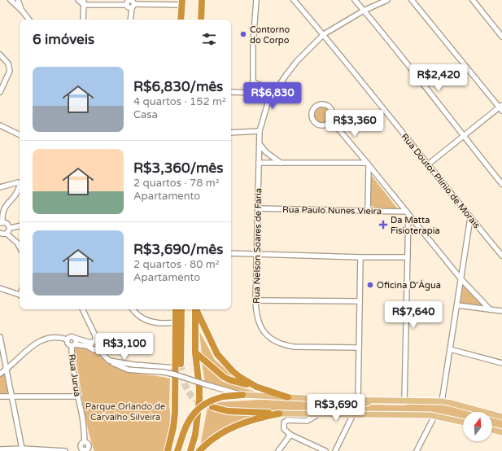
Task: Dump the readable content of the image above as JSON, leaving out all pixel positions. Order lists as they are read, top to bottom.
{
  "streets": {
    "street": [
      "Rua Doutor Plínio de Morais",
      "Rua Paulo Nunes Vieira",
      "Rua Nelson Soares de Faria",
      "Rua Juruá"
    ]
  },
  "crossings": [
    ["Rua Paulo Nunes Vieira", "Rua Nelson Soares de Faria"]
  ],
  "parks": ["Parque Orlando de Carvalho Silveira"],
  "places": {
    "other": ["Contorno do Corpo", "Oficina D'Água"],
    "health": ["Da Matta Fisioterapia"]
  },
  "north": "top",
  "page": {
    "heading": "6 imóveis",
    "list": [
      {
        "name": "R$6,830/mês",
        "note": "4 quartos · 152 m² · Casa"
      },
      {
        "name": "R$3,360/mês",
        "note": "2 quartos · 78 m² · Apartamento"
      },
      {
        "name": "R$3,690/mês",
        "note": "2 quartos · 80 m² · Apartamento"
      }
    ],
    "price": [
      "R$2,420",
      "R$6,830",
      "R$3,360",
      "R$7,640",
      "R$3,100",
      "R$3,690"
    ]
  }
}
